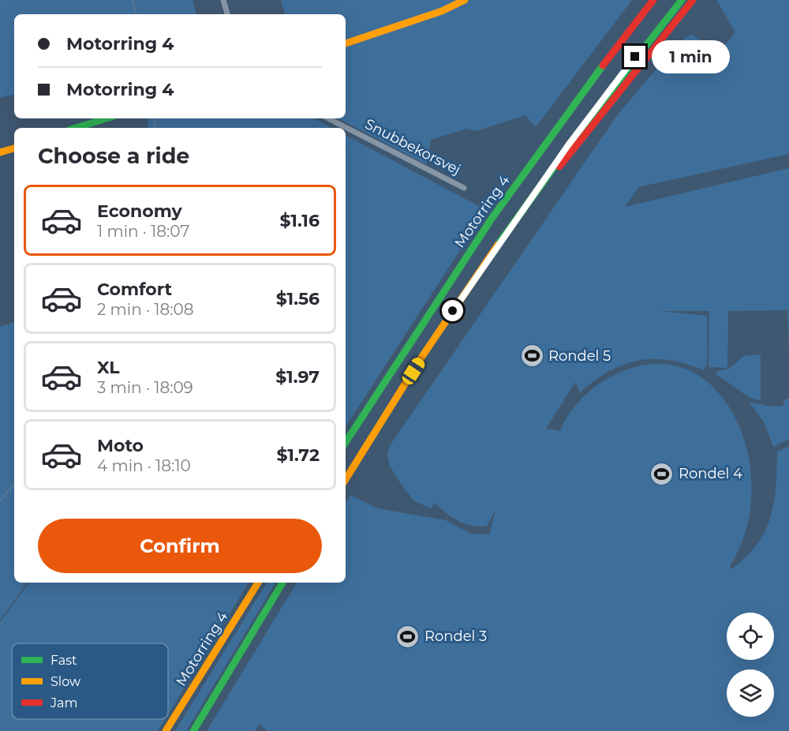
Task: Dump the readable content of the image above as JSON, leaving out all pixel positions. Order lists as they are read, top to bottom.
{
  "streets": {
    "main road": ["Motorring 4"],
    "street": ["Snubbekorsvej"]
  },
  "places": {
    "sports": ["Rondel 5", "Rondel 4", "Rondel 3"]
  },
  "legend": ["Fast", "Slow", "Jam"],
  "page": {
    "banner": ["Motorring 4", "Motorring 4"],
    "bubble": "1 min",
    "heading": "Choose a ride",
    "list": [
      {
        "name": "Economy",
        "note": "1 min · 18:07",
        "value": "$1.16"
      },
      {
        "name": "Comfort",
        "note": "2 min · 18:08",
        "value": "$1.56"
      },
      {
        "name": "XL",
        "note": "3 min · 18:09",
        "value": "$1.97"
      },
      {
        "name": "Moto",
        "note": "4 min · 18:10",
        "value": "$1.72"
      }
    ],
    "buttons": "Confirm"
  }
}
